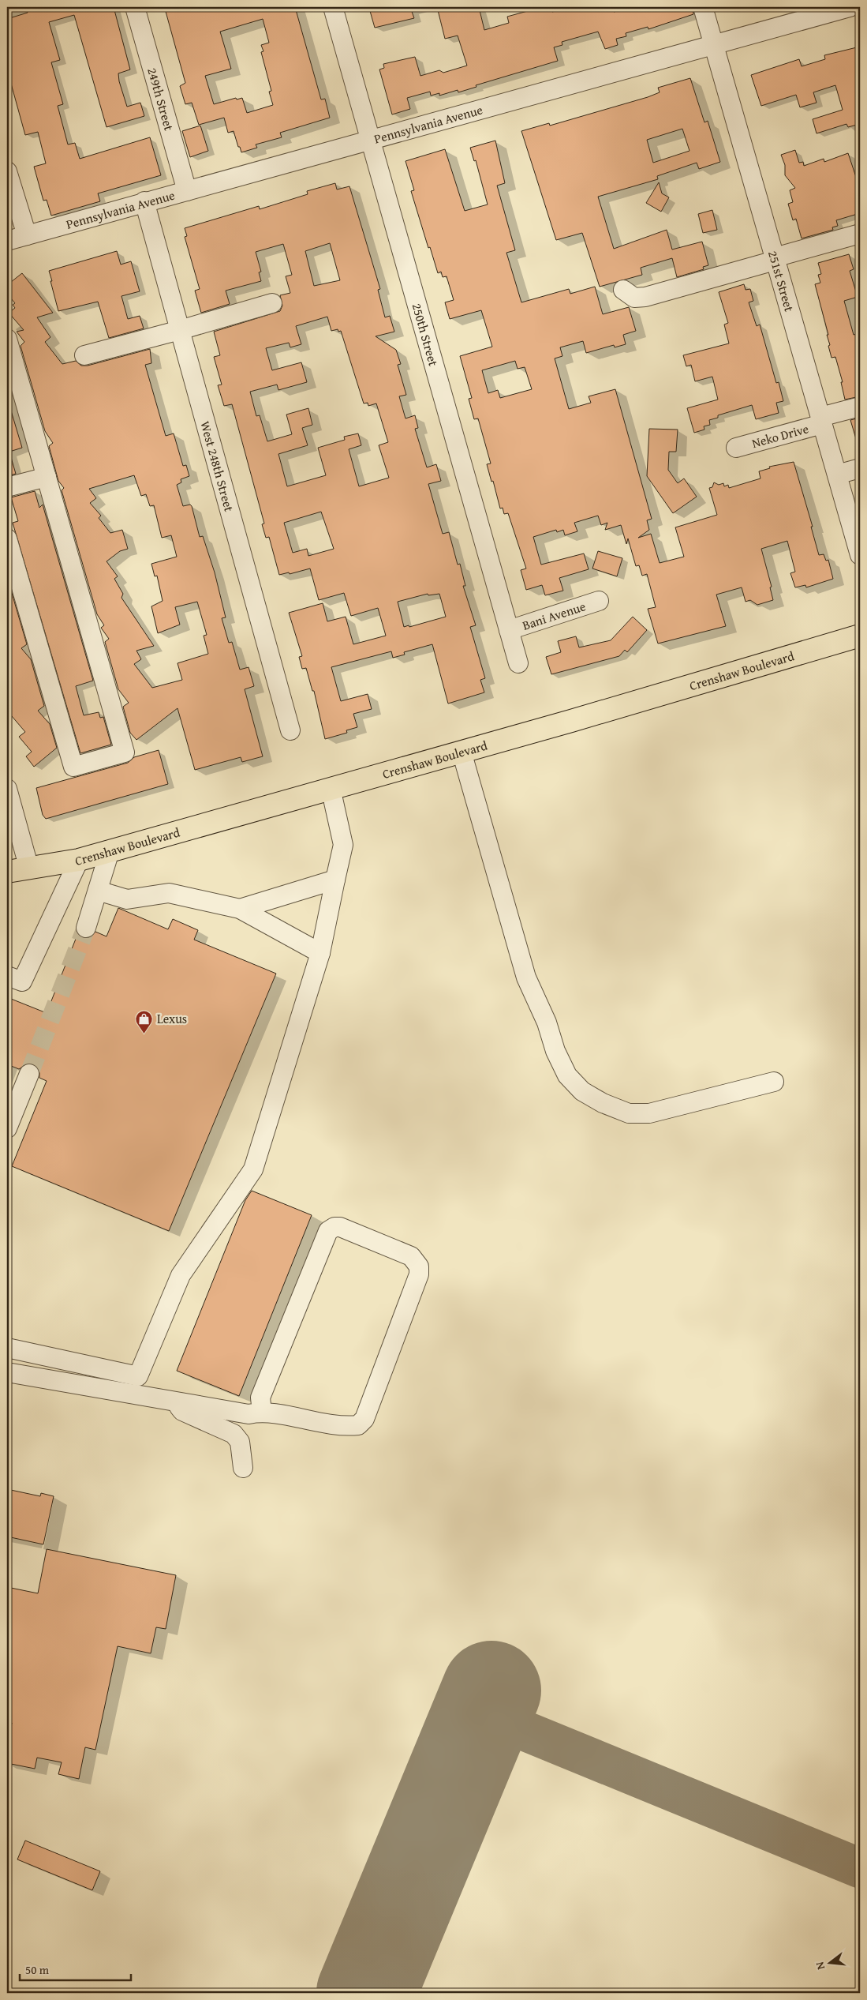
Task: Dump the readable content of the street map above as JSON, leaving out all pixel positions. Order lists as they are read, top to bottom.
{
  "streets": {
    "main road": ["Crenshaw Boulevard"],
    "street": [
      "249th Street",
      "Pennsylvania Avenue",
      "251st Street",
      "250th Street",
      "Neko Drive",
      "West 248th Street",
      "Bani Avenue"
    ]
  },
  "crossings": [
    ["249th Street", "Pennsylvania Avenue"],
    ["Pennsylvania Avenue", "251st Street"],
    ["Pennsylvania Avenue", "250th Street"],
    ["Pennsylvania Avenue", "West 248th Street"],
    ["251st Street", "Neko Drive"],
    ["250th Street", "Bani Avenue"]
  ],
  "places": {
    "shop": ["Lexus"]
  },
  "scale_bar": "50 m",
  "north": "left"
}
